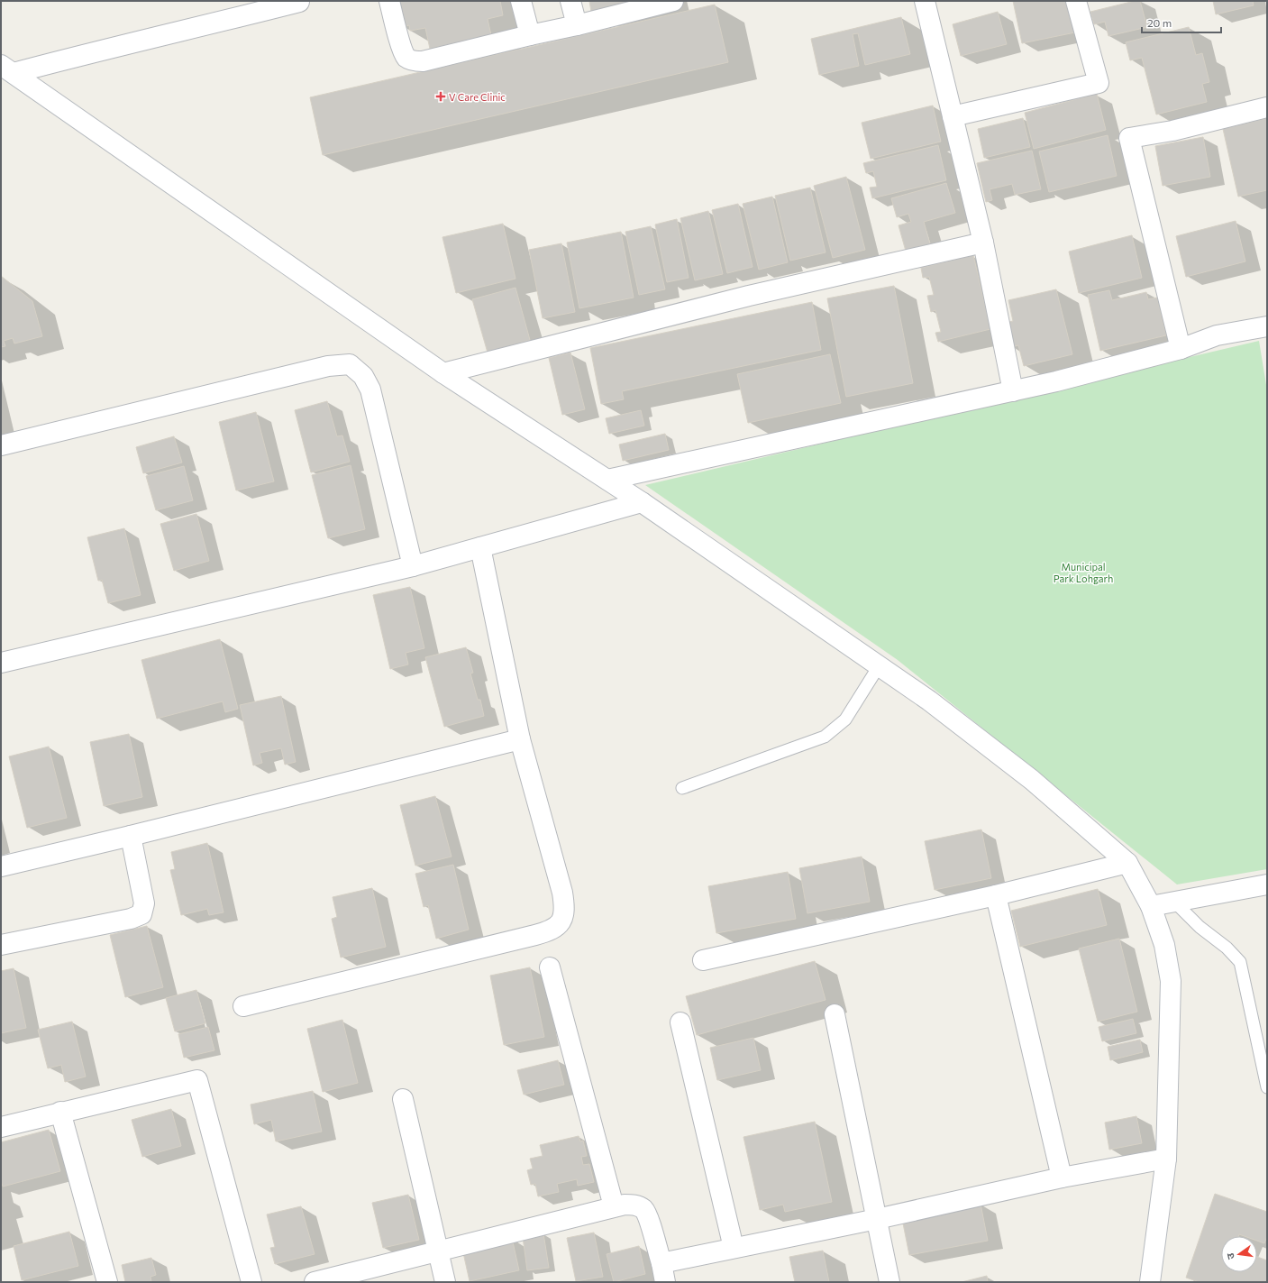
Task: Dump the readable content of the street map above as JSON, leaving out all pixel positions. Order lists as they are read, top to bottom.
{
  "parks": ["Municipal Park Lohgarh"],
  "places": {
    "health": ["V Care Clinic"]
  },
  "scale_bar": "20 m",
  "north": "left"
}
